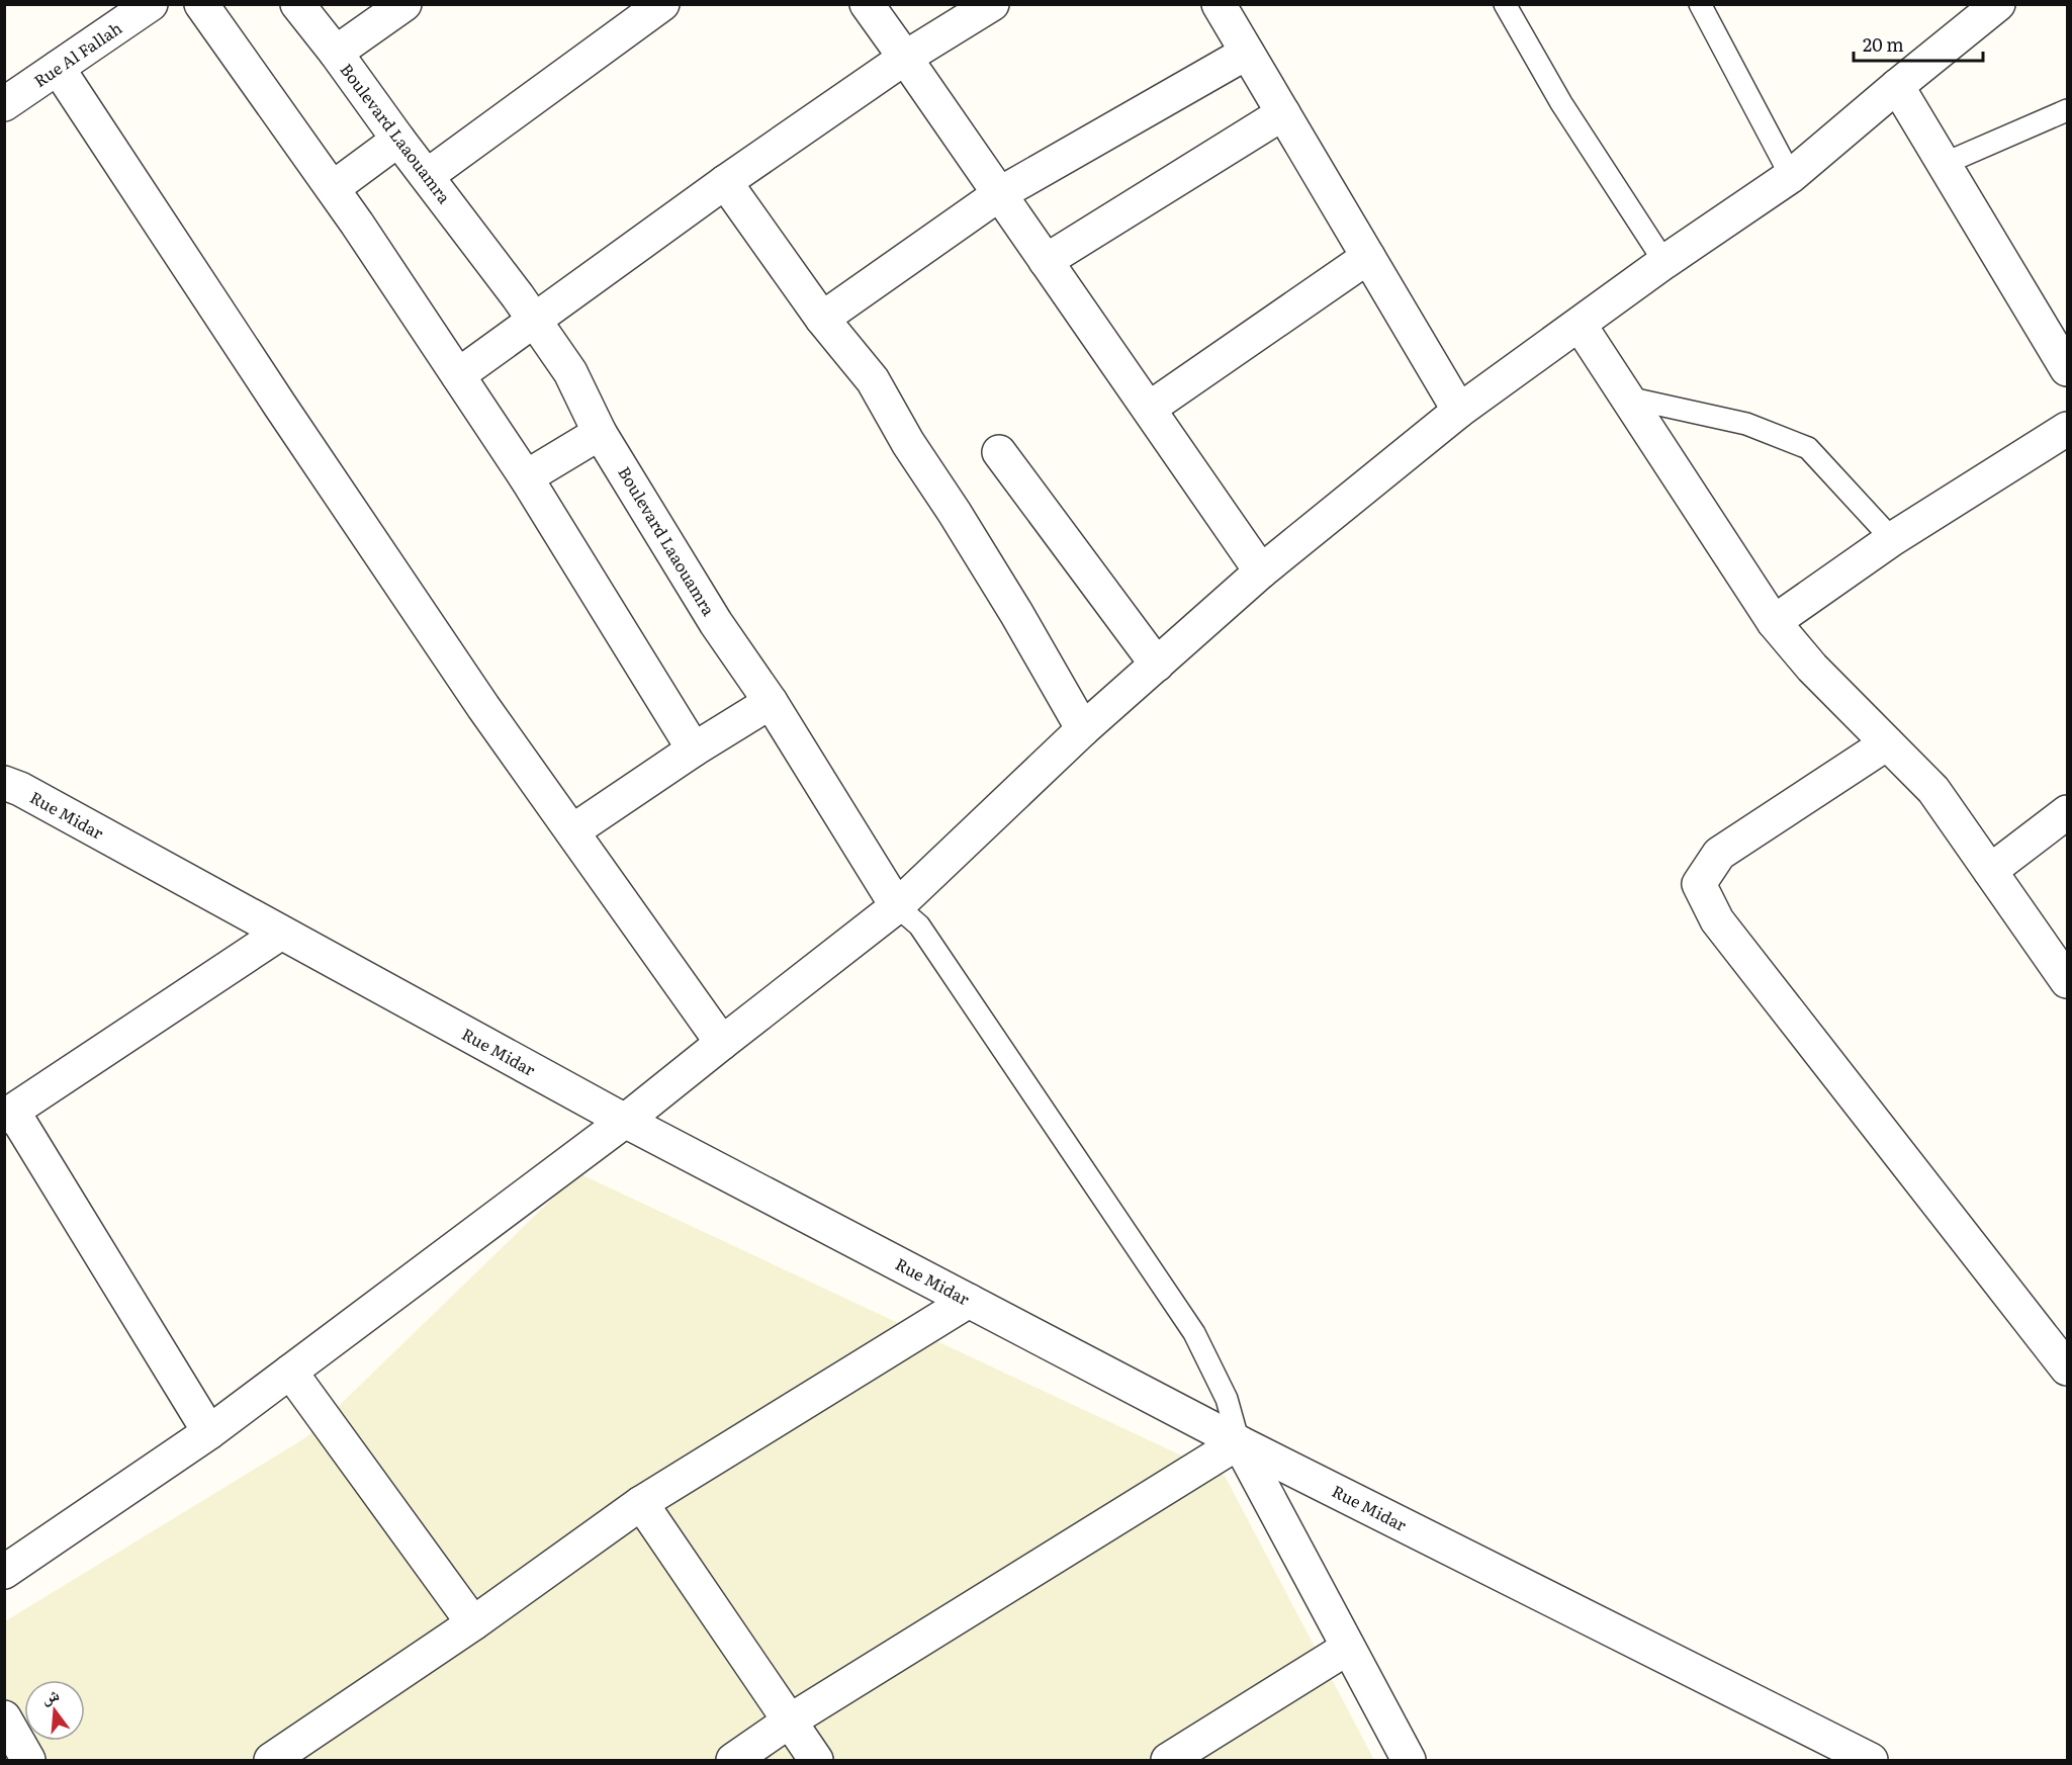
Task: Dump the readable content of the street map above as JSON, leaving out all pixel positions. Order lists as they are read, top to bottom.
{
  "streets": {
    "street": ["Rue Al Fallah", "Boulevard Laaouamra", "Rue Midar"]
  },
  "scale_bar": "20 m",
  "north": "top"
}
